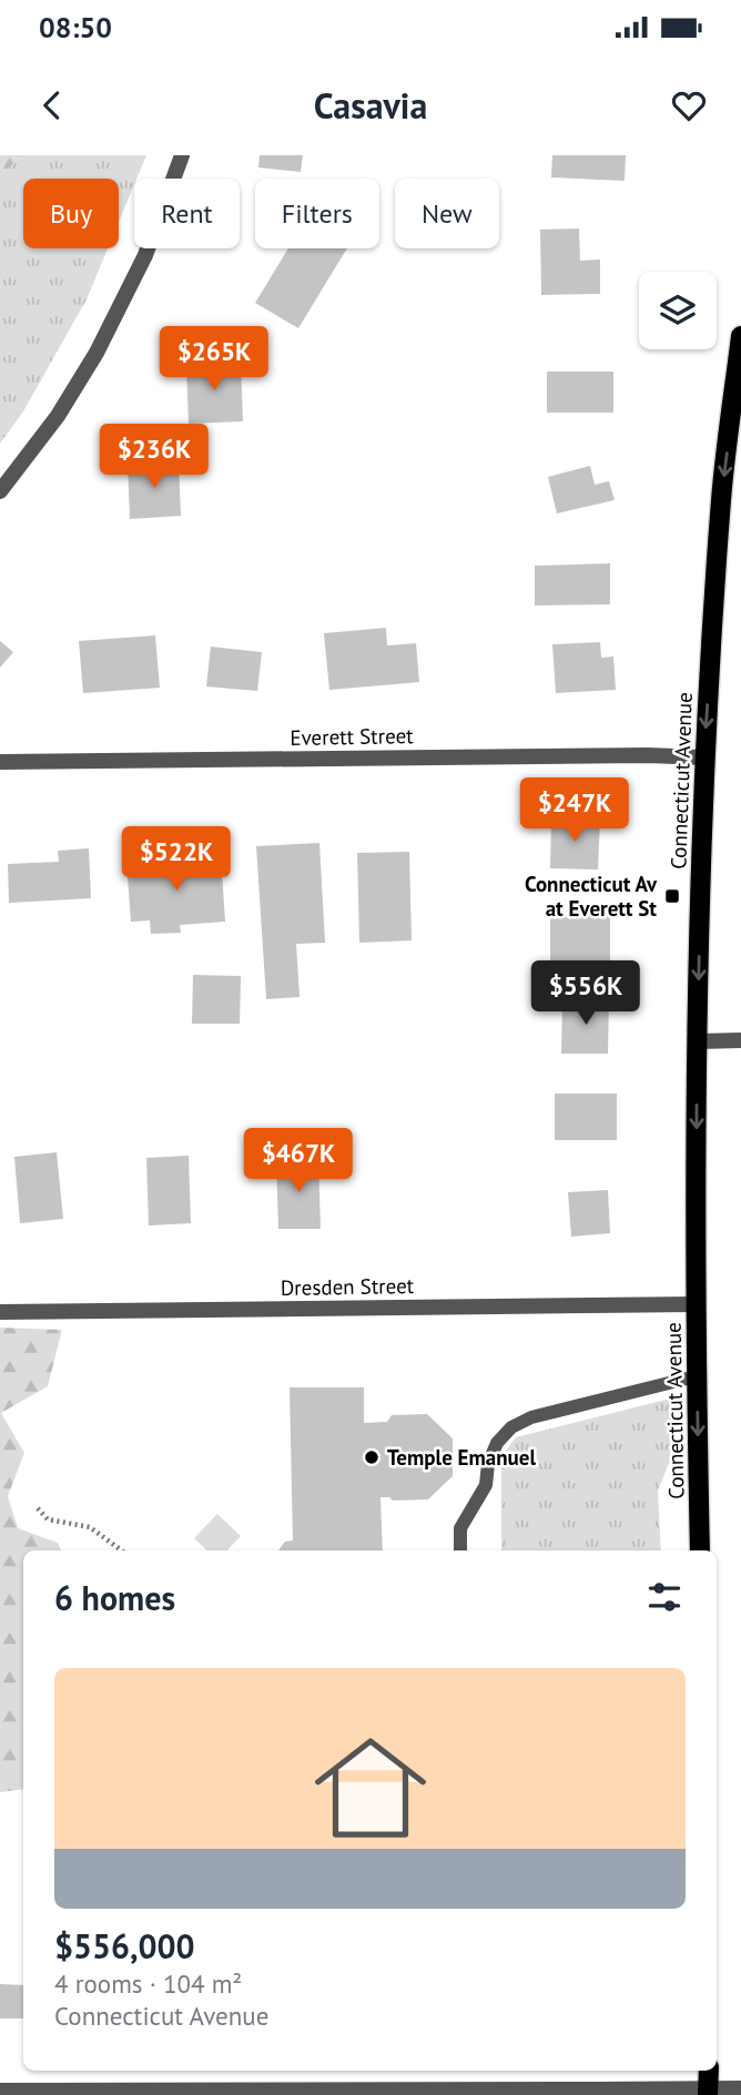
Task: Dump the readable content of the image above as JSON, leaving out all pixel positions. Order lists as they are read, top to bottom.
{
  "streets": {
    "main road": ["Connecticut Avenue"],
    "street": ["Everett Street", "Dresden Street"]
  },
  "crossings": [
    ["Everett Street", "Connecticut Avenue"],
    ["Connecticut Avenue", "Dresden Street"]
  ],
  "one_way": ["Connecticut Avenue"],
  "places": {
    "transit": ["Connecticut Av at Everett St"],
    "other": ["Temple Emanuel"]
  },
  "page": {
    "status": "08:50",
    "header": "Casavia",
    "chip": [
      "Buy",
      "Rent",
      "Filters",
      "New"
    ],
    "price": [
      "$265K",
      "$236K",
      "$247K",
      "$522K",
      "$556K",
      "$467K"
    ],
    "heading": "6 homes",
    "list": [
      {
        "name": "$556,000",
        "note": "4 rooms · 104 m² · Connecticut Avenue"
      }
    ]
  }
}
